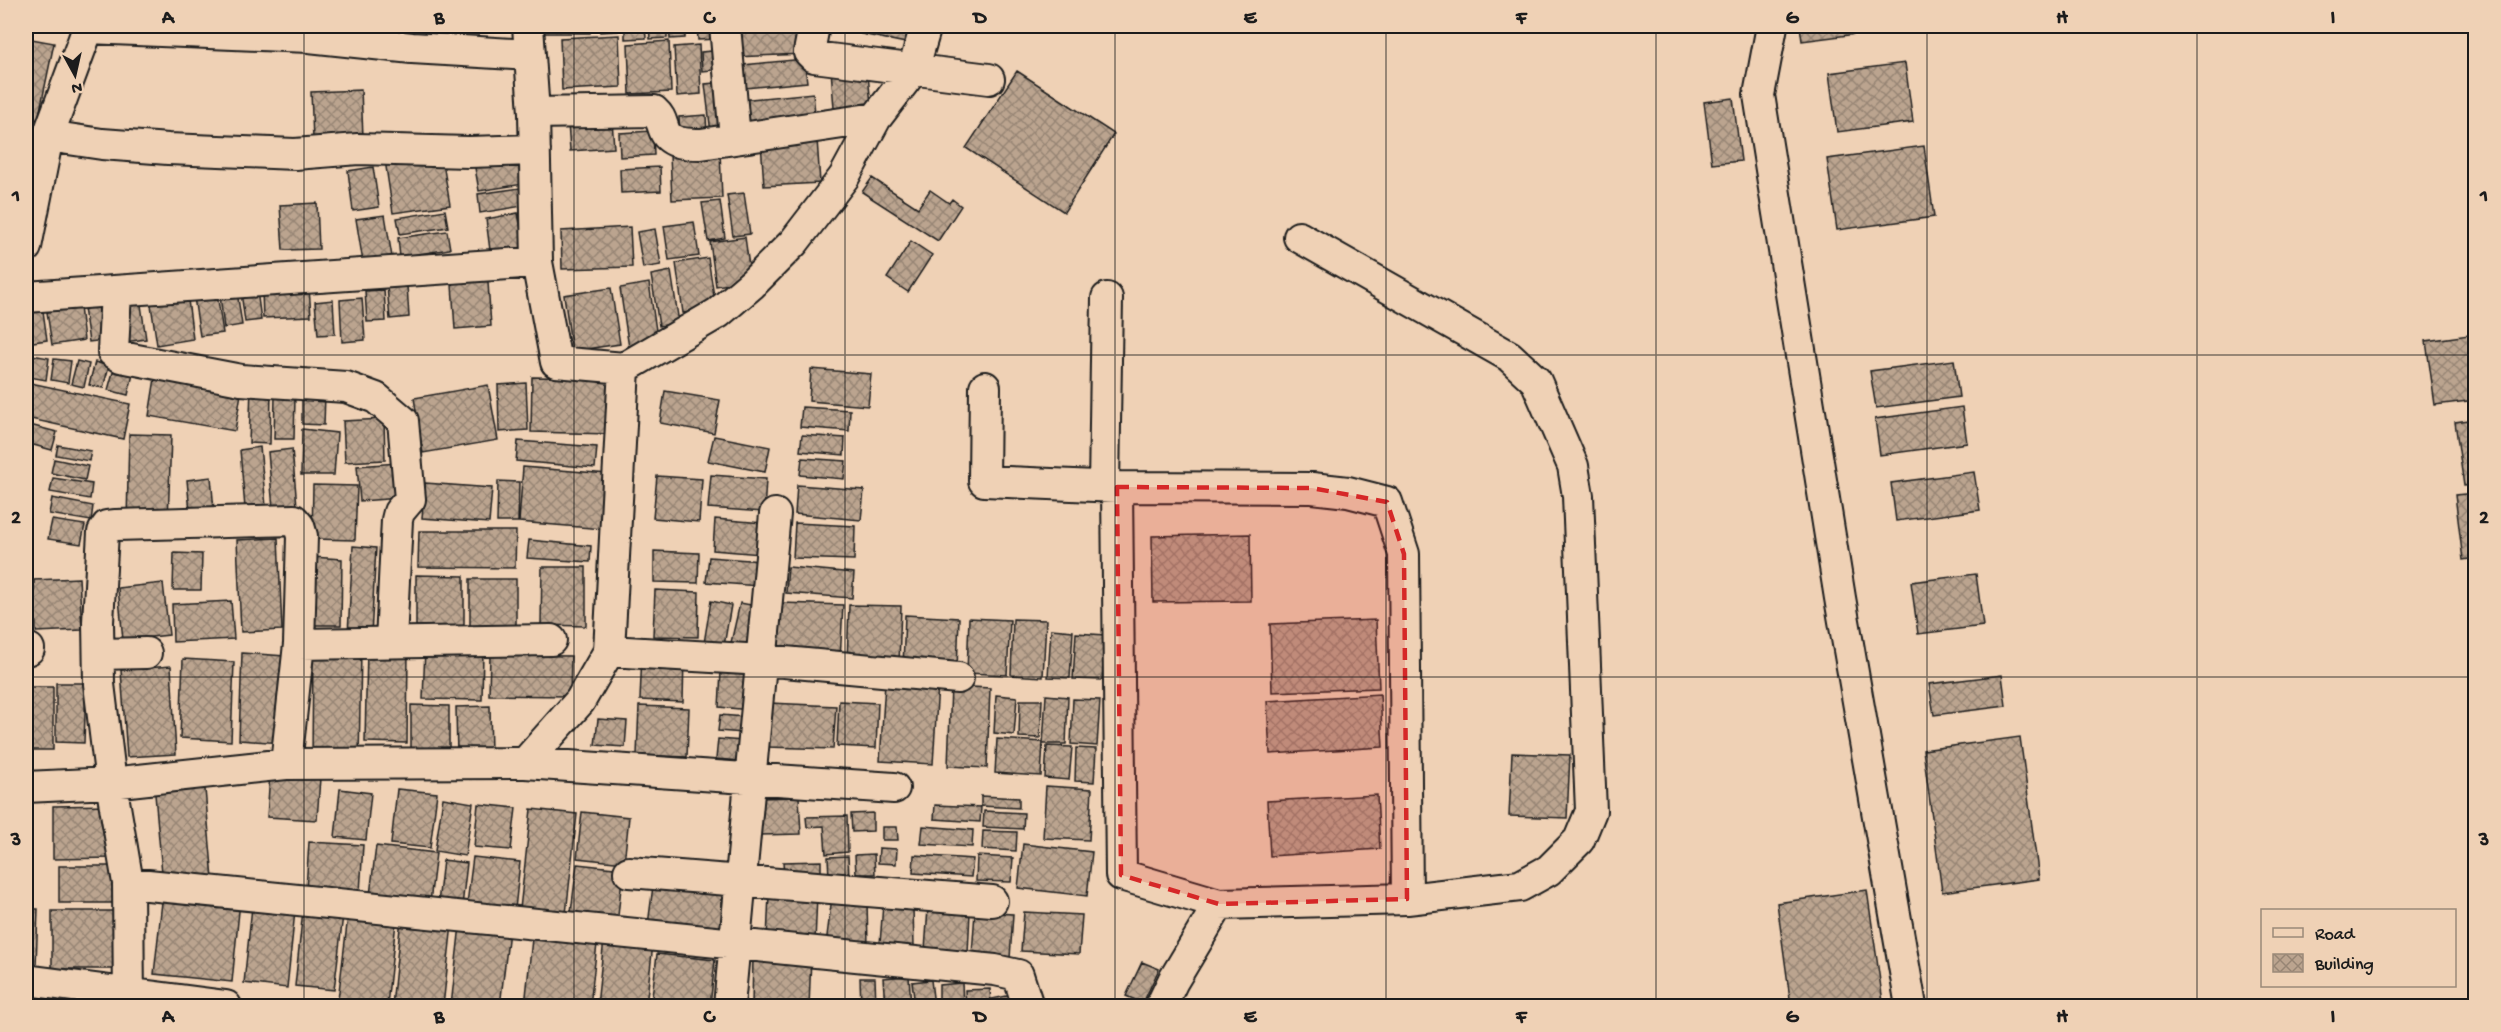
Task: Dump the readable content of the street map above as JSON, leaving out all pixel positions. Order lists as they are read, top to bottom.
{
  "legend": ["Road", "Building"],
  "north": "bottom",
  "grid": {
    "columns": [
      "A",
      "B",
      "C",
      "D",
      "E",
      "F",
      "G",
      "H",
      "I"
    ],
    "rows": ["1", "2", "3"]
  }
}
